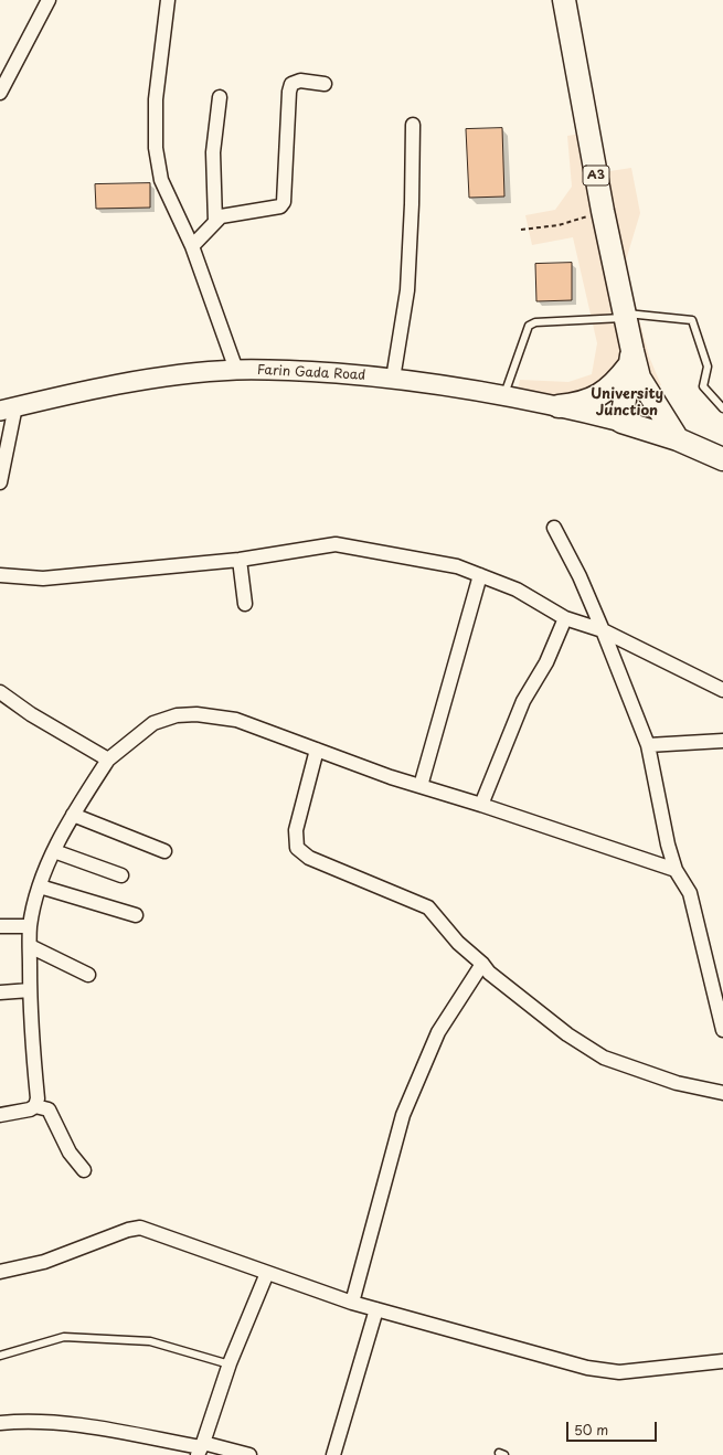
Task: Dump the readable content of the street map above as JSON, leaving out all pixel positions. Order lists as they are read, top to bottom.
{
  "streets": {
    "highway": ["A3"],
    "main road": ["Farin Gada Road"]
  },
  "crossings": [
    ["A3", "Farin Gada Road"]
  ],
  "districts": ["University Junction"],
  "scale_bar": "50 m"
}
